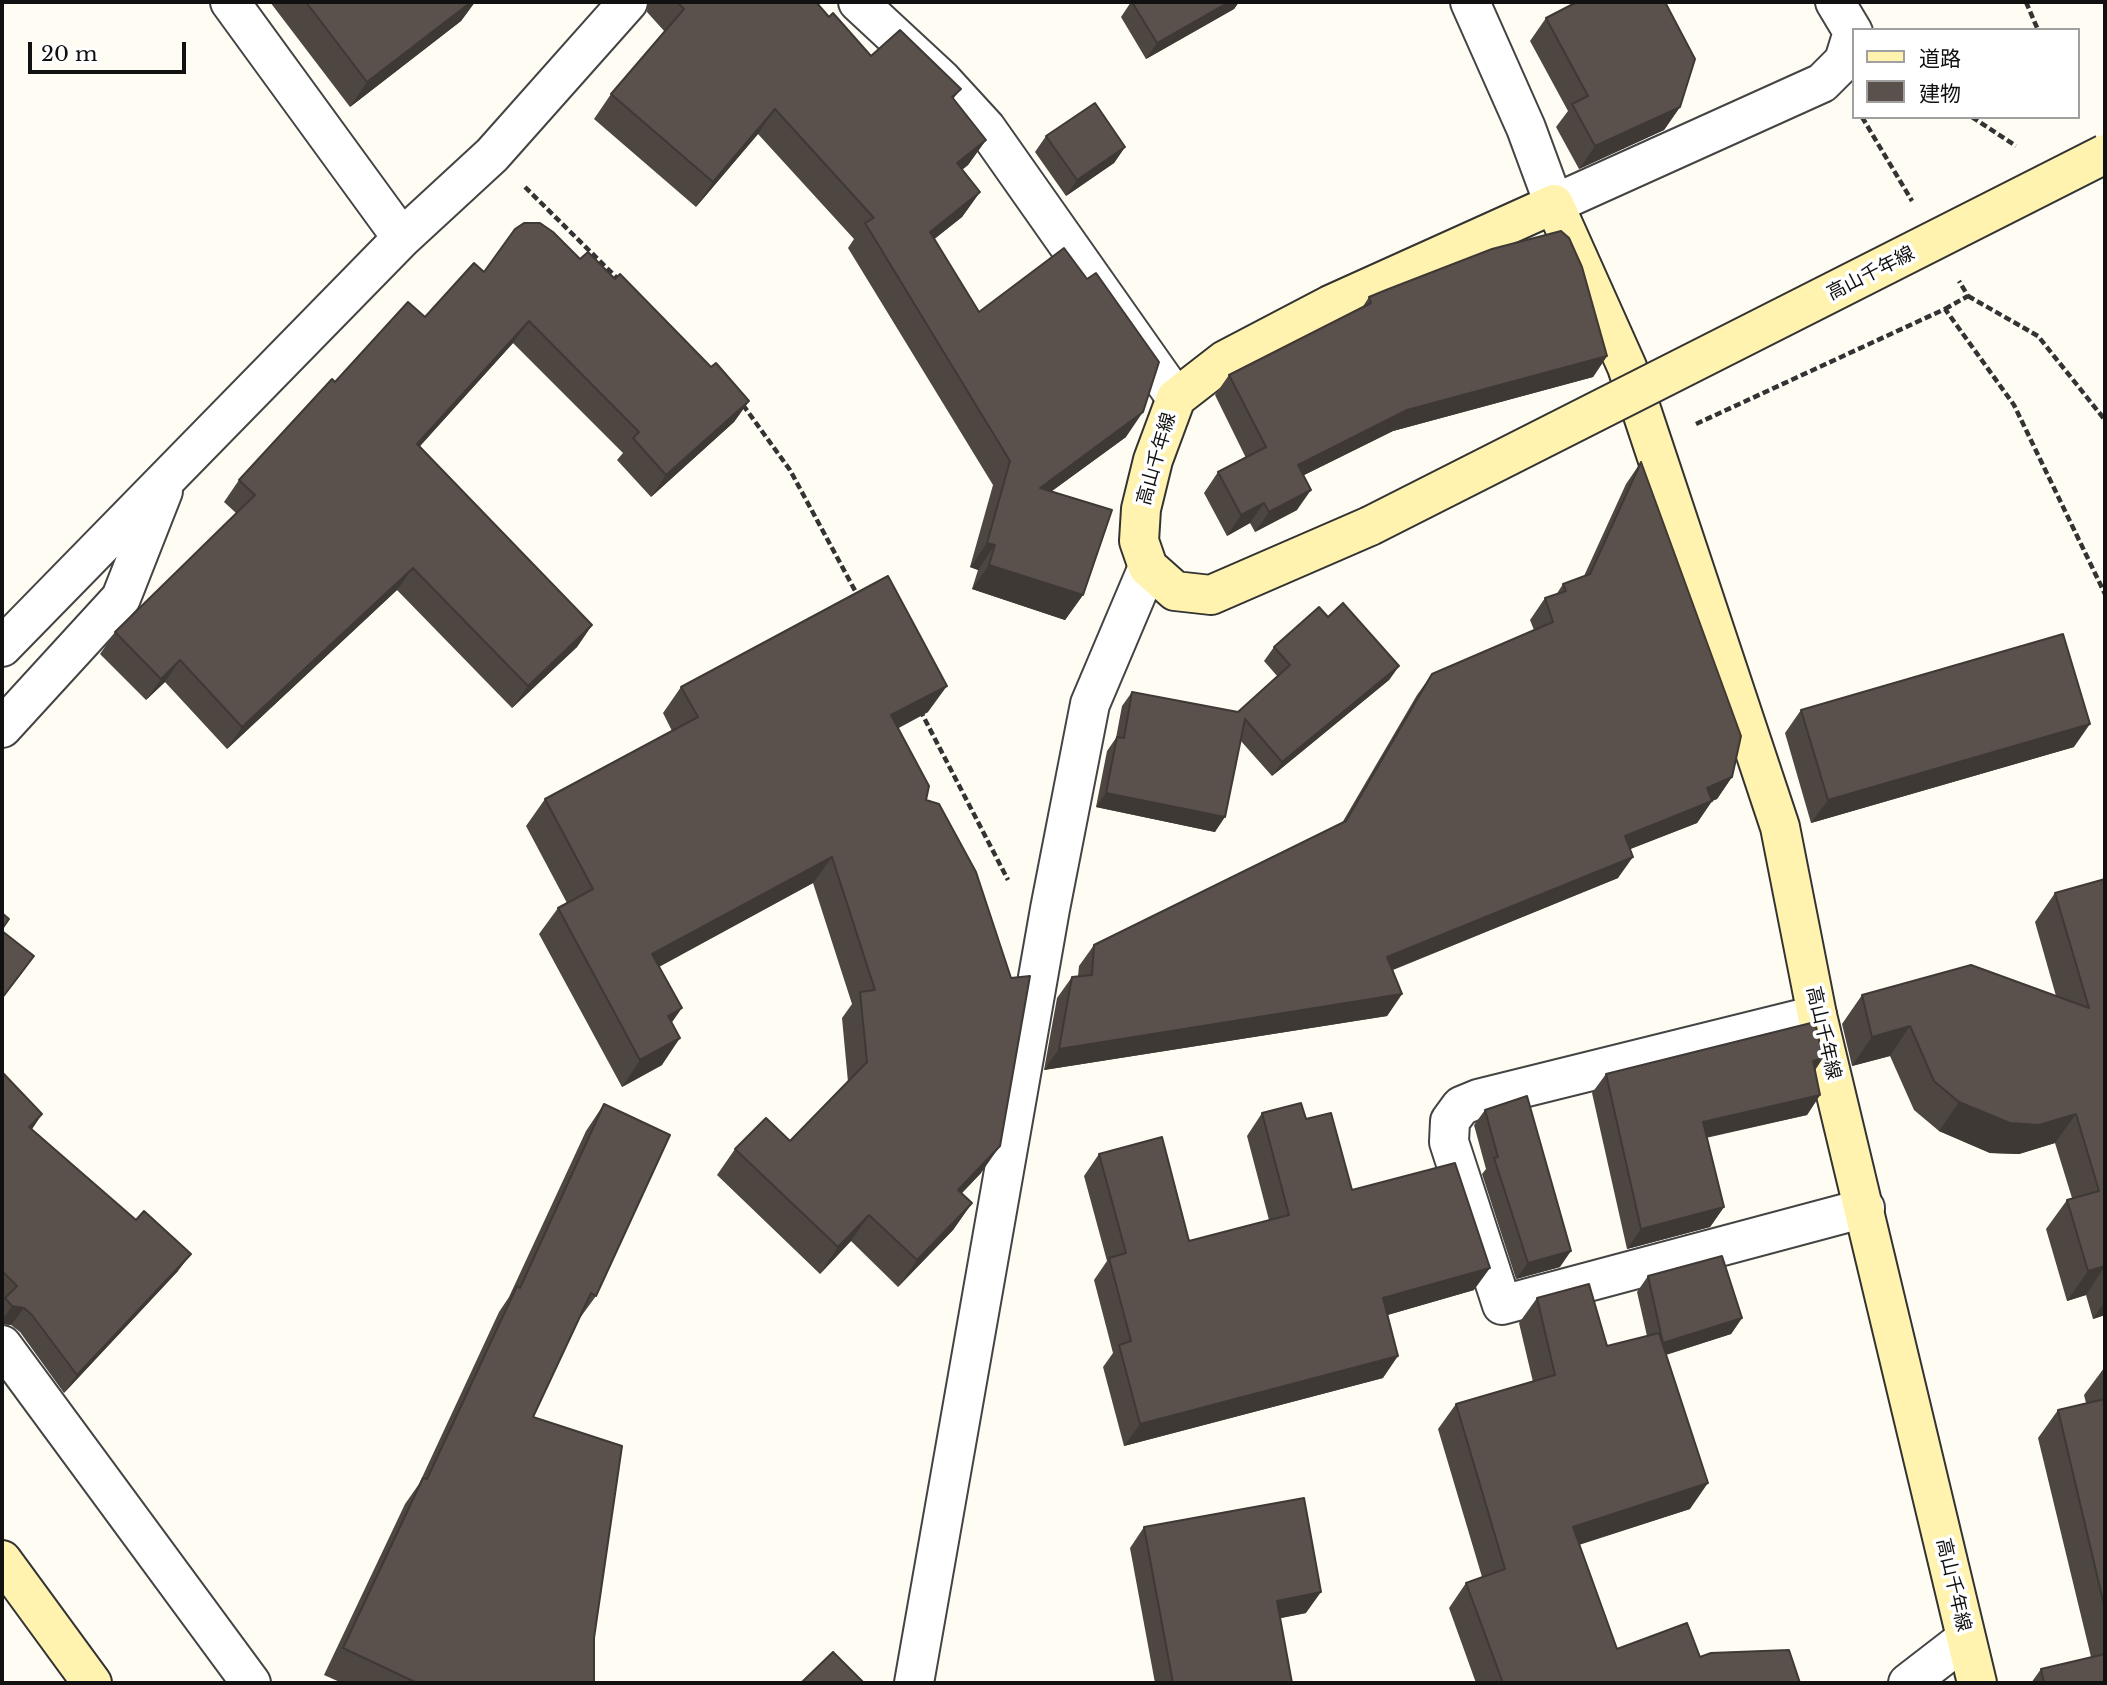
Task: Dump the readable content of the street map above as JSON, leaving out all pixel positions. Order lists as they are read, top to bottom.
{
  "streets": {
    "main road": ["高山千年線"]
  },
  "legend": ["道路", "建物"],
  "scale_bar": "20 m"
}
